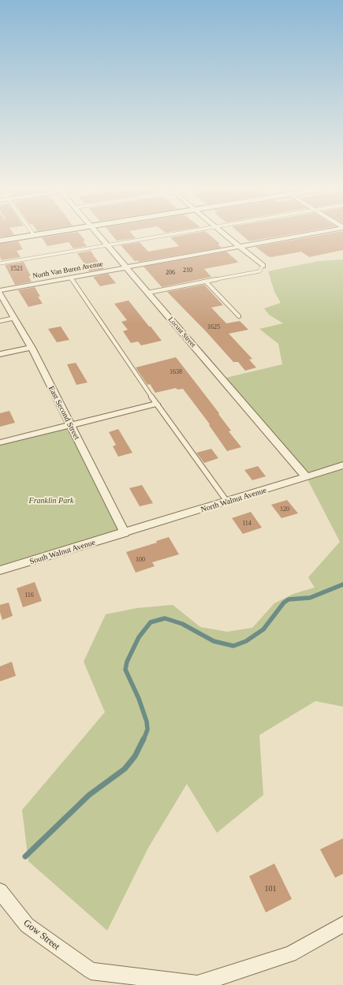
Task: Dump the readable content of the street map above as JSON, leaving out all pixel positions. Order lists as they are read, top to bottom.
{
  "streets": {
    "street": [
      "North Van Buren Avenue",
      "Locust Street",
      "East Second Street",
      "North Walnut Avenue",
      "South Walnut Avenue",
      "Gow Street"
    ]
  },
  "crossings": [
    ["North Van Buren Avenue", "Locust Street"],
    ["Locust Street", "North Walnut Avenue"],
    ["East Second Street", "North Walnut Avenue"],
    ["East Second Street", "South Walnut Avenue"],
    ["North Walnut Avenue", "South Walnut Avenue"]
  ],
  "parks": ["Franklin Park"],
  "house_numbers": [
    "1521",
    "210",
    "206",
    "1625",
    "1638",
    "120",
    "114",
    "100",
    "116",
    "101"
  ]
}
